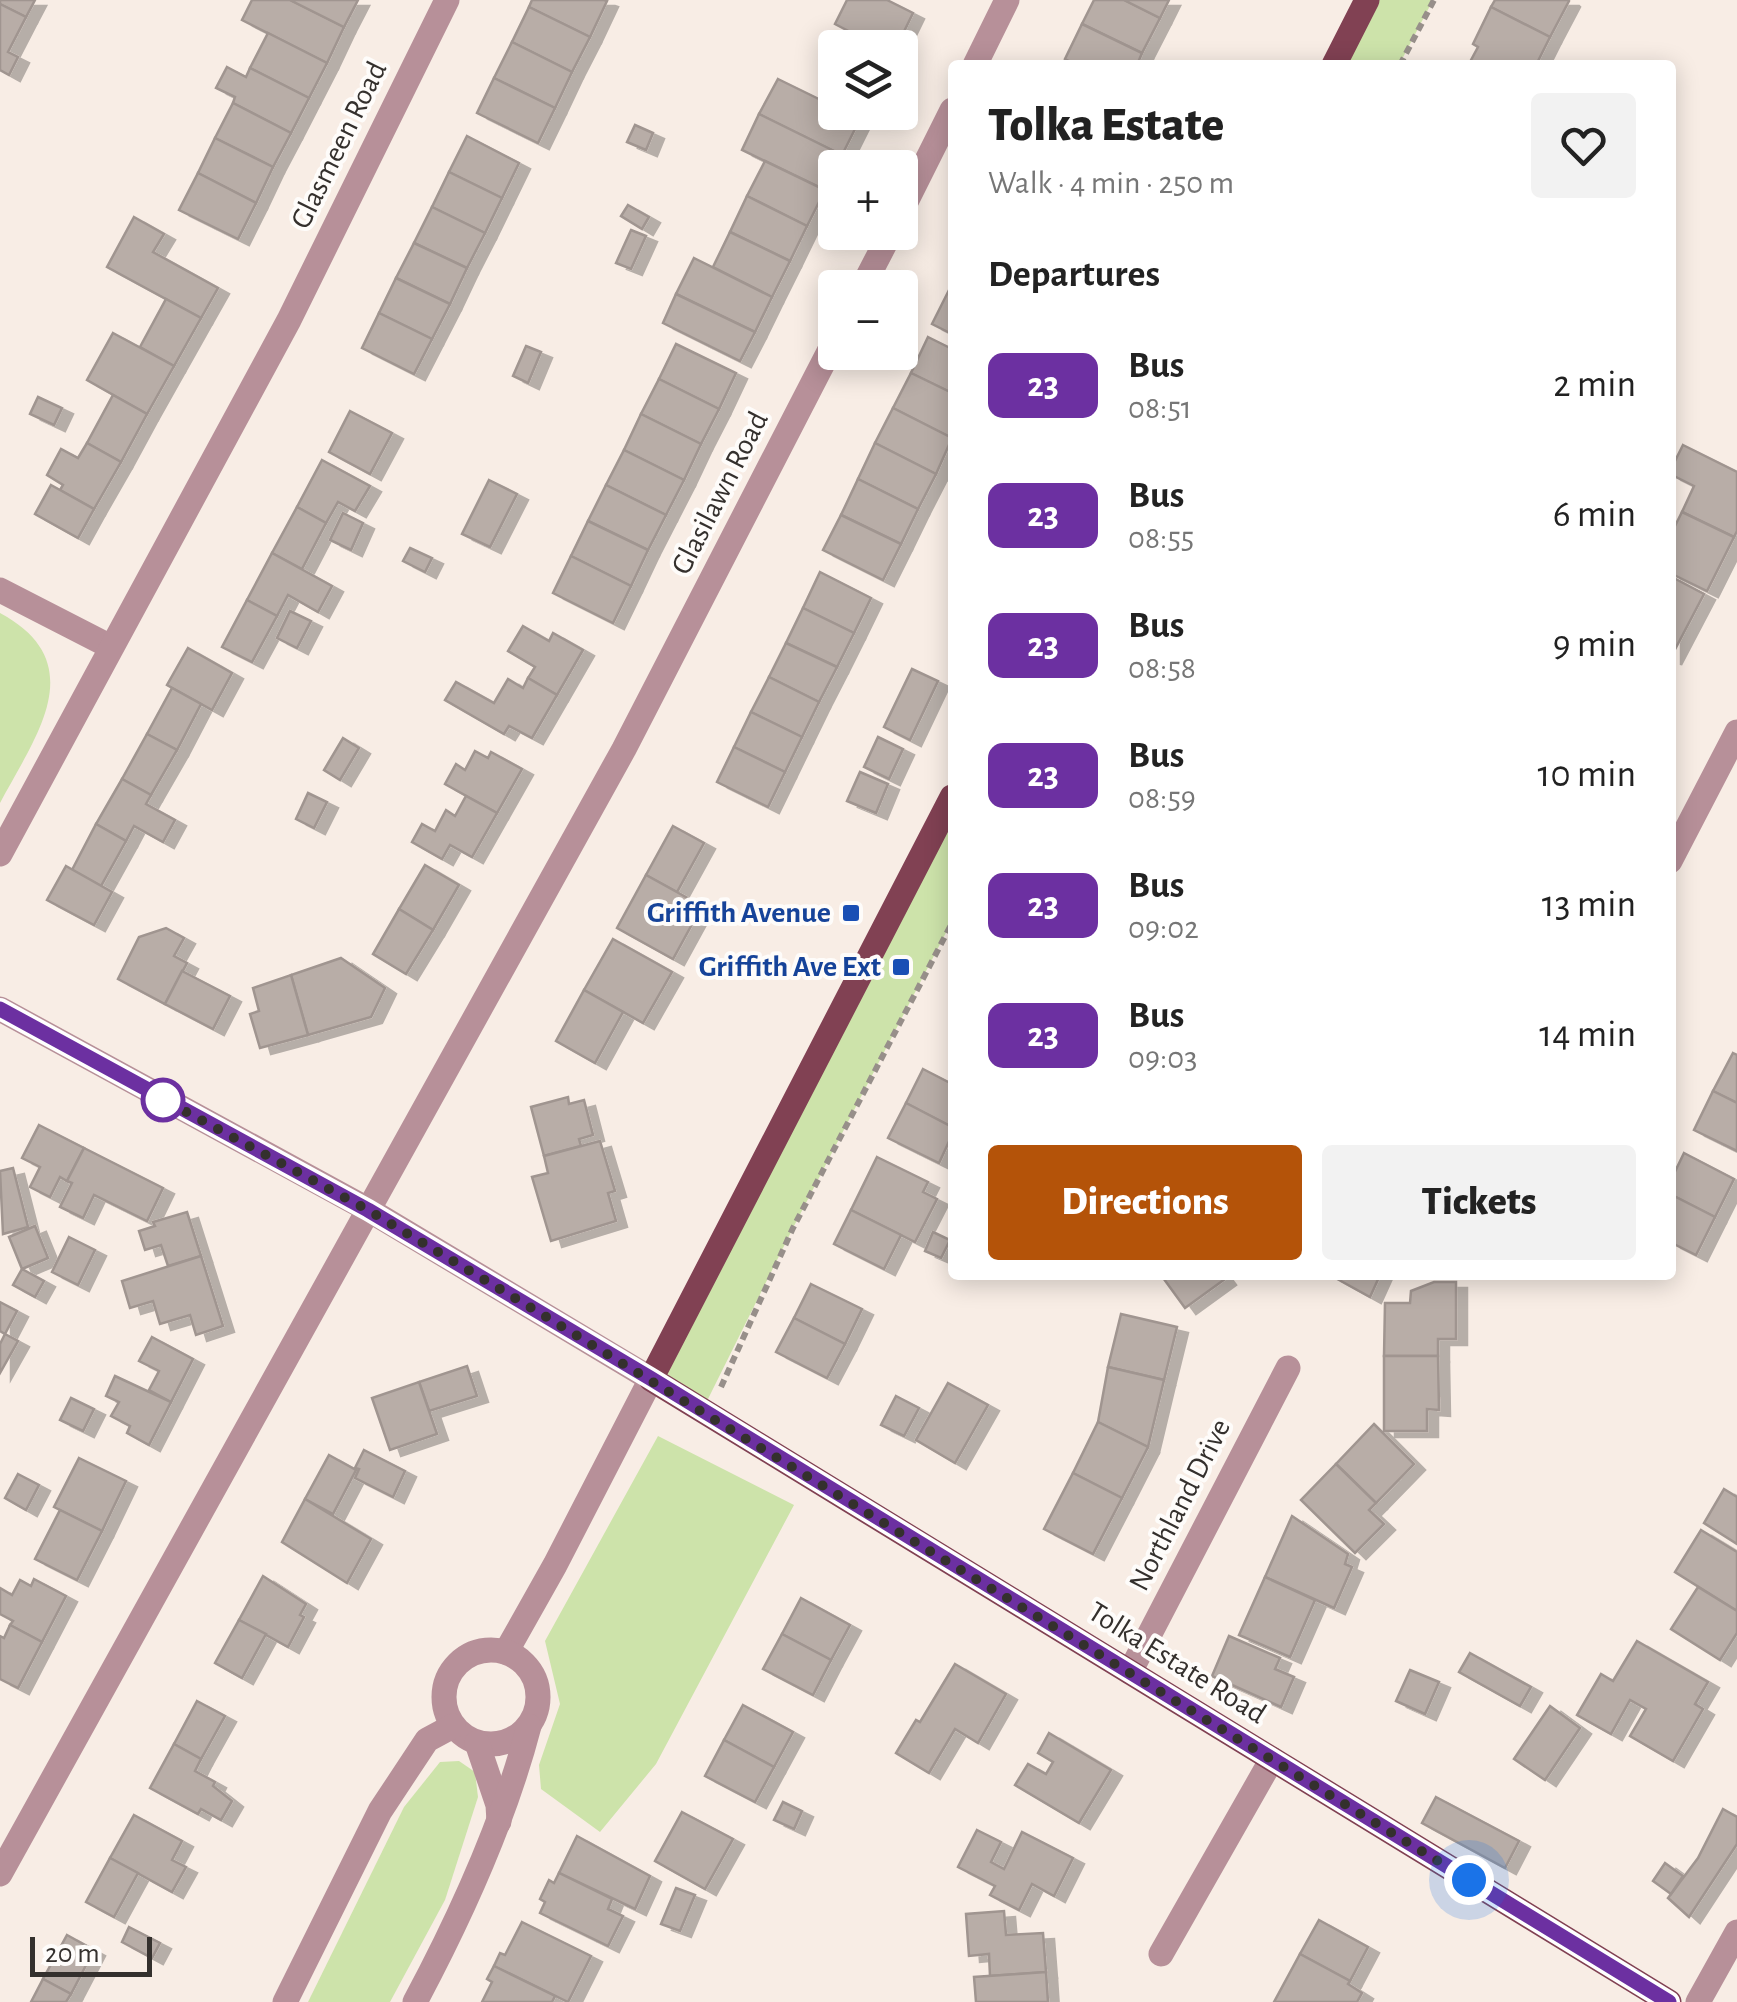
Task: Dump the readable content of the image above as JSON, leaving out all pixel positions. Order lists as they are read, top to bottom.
{
  "streets": {
    "main road": ["Tolka Estate Road"],
    "street": ["Glasmeen Road", "Glasilawn Road", "Northland Drive"]
  },
  "crossings": [
    ["Northland Drive", "Tolka Estate Road"]
  ],
  "places": {
    "transit": ["Griffith Avenue", "Griffith Ave Ext"]
  },
  "lines": ["bus line 23"],
  "scale_bar": "20 m",
  "page": {
    "map_buttons": ["+", "−"],
    "heading": [
      ["Tolka Estate", "Walk · 4 min · 250 m"],
      "Departures"
    ],
    "list": [
      {
        "mark": "23",
        "name": "Bus",
        "note": "08:51",
        "value": "2 min"
      },
      {
        "mark": "23",
        "name": "Bus",
        "note": "08:55",
        "value": "6 min"
      },
      {
        "mark": "23",
        "name": "Bus",
        "note": "08:58",
        "value": "9 min"
      },
      {
        "mark": "23",
        "name": "Bus",
        "note": "08:59",
        "value": "10 min"
      },
      {
        "mark": "23",
        "name": "Bus",
        "note": "09:02",
        "value": "13 min"
      },
      {
        "mark": "23",
        "name": "Bus",
        "note": "09:03",
        "value": "14 min"
      }
    ],
    "buttons": ["Directions", "Tickets"],
    "scale": "20 m"
  }
}
